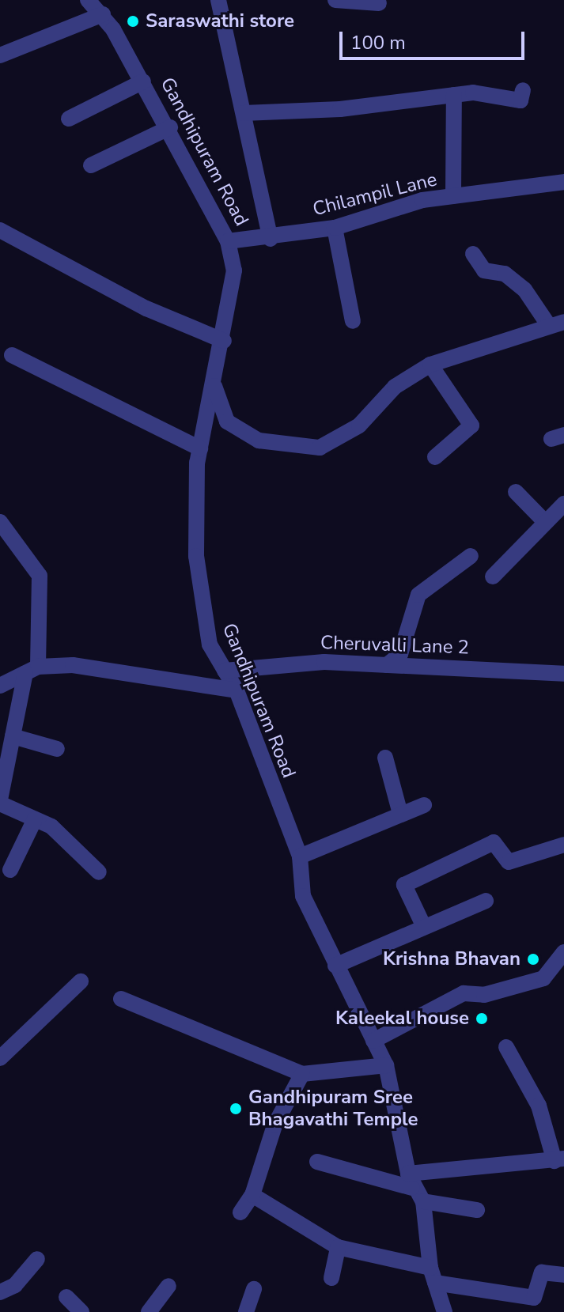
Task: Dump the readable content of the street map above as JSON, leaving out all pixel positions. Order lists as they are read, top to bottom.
{
  "streets": {
    "street": ["Gandhipuram Road", "Chilampil Lane", "Cheruvalli Lane 2"]
  },
  "crossings": [
    ["Gandhipuram Road", "Chilampil Lane"],
    ["Gandhipuram Road", "Cheruvalli Lane 2"]
  ],
  "places": [
    "Saraswathi store",
    "Krishna Bhavan",
    "Kaleekal house",
    "Gandhipuram Sree Bhagavathi Temple"
  ],
  "scale_bar": "100 m"
}
